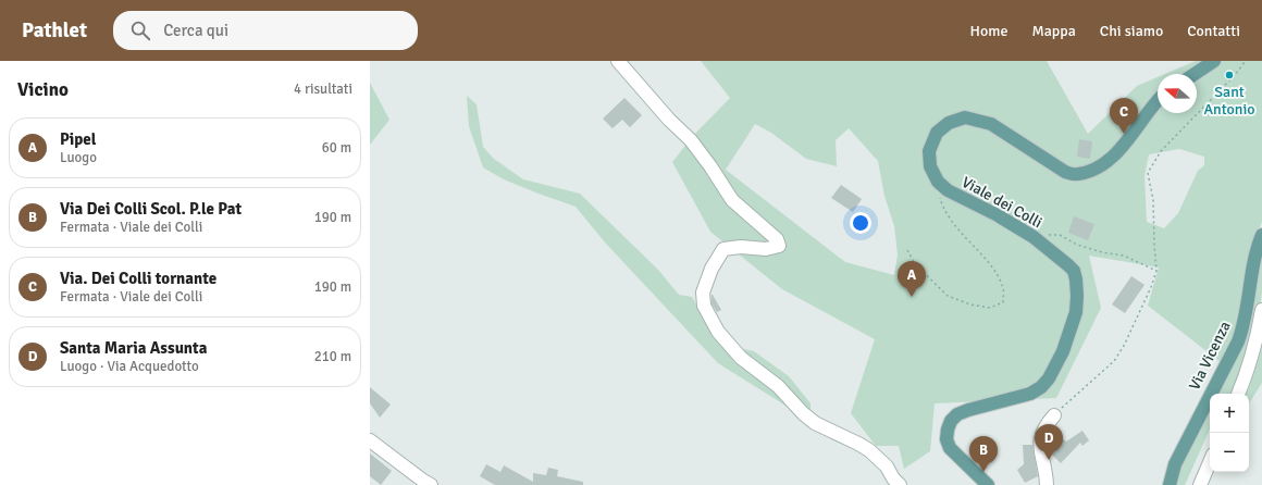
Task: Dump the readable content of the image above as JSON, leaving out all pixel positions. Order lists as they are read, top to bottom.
{
  "streets": {
    "main road": ["Viale dei Colli", "Via Vicenza"]
  },
  "places": ["Sant Antonio"],
  "north": "left",
  "page": {
    "header": "Pathlet",
    "search": "Cerca qui",
    "nav": [
      "Home",
      "Mappa",
      "Chi siamo",
      "Contatti"
    ],
    "heading": ["Vicino", "4 risultati"],
    "pins": [
      "C",
      "A",
      "D",
      "B"
    ],
    "list": [
      {
        "mark": "A",
        "name": "Pipel",
        "note": "Luogo",
        "value": "60 m"
      },
      {
        "mark": "B",
        "name": "Via Dei Colli Scol. P.le Pat",
        "note": "Fermata · Viale dei Colli",
        "value": "190 m"
      },
      {
        "mark": "C",
        "name": "Via. Dei Colli tornante",
        "note": "Fermata · Viale dei Colli",
        "value": "190 m"
      },
      {
        "mark": "D",
        "name": "Santa Maria Assunta",
        "note": "Luogo · Via Acquedotto",
        "value": "210 m"
      }
    ],
    "map_buttons": ["+", "−"]
  }
}
